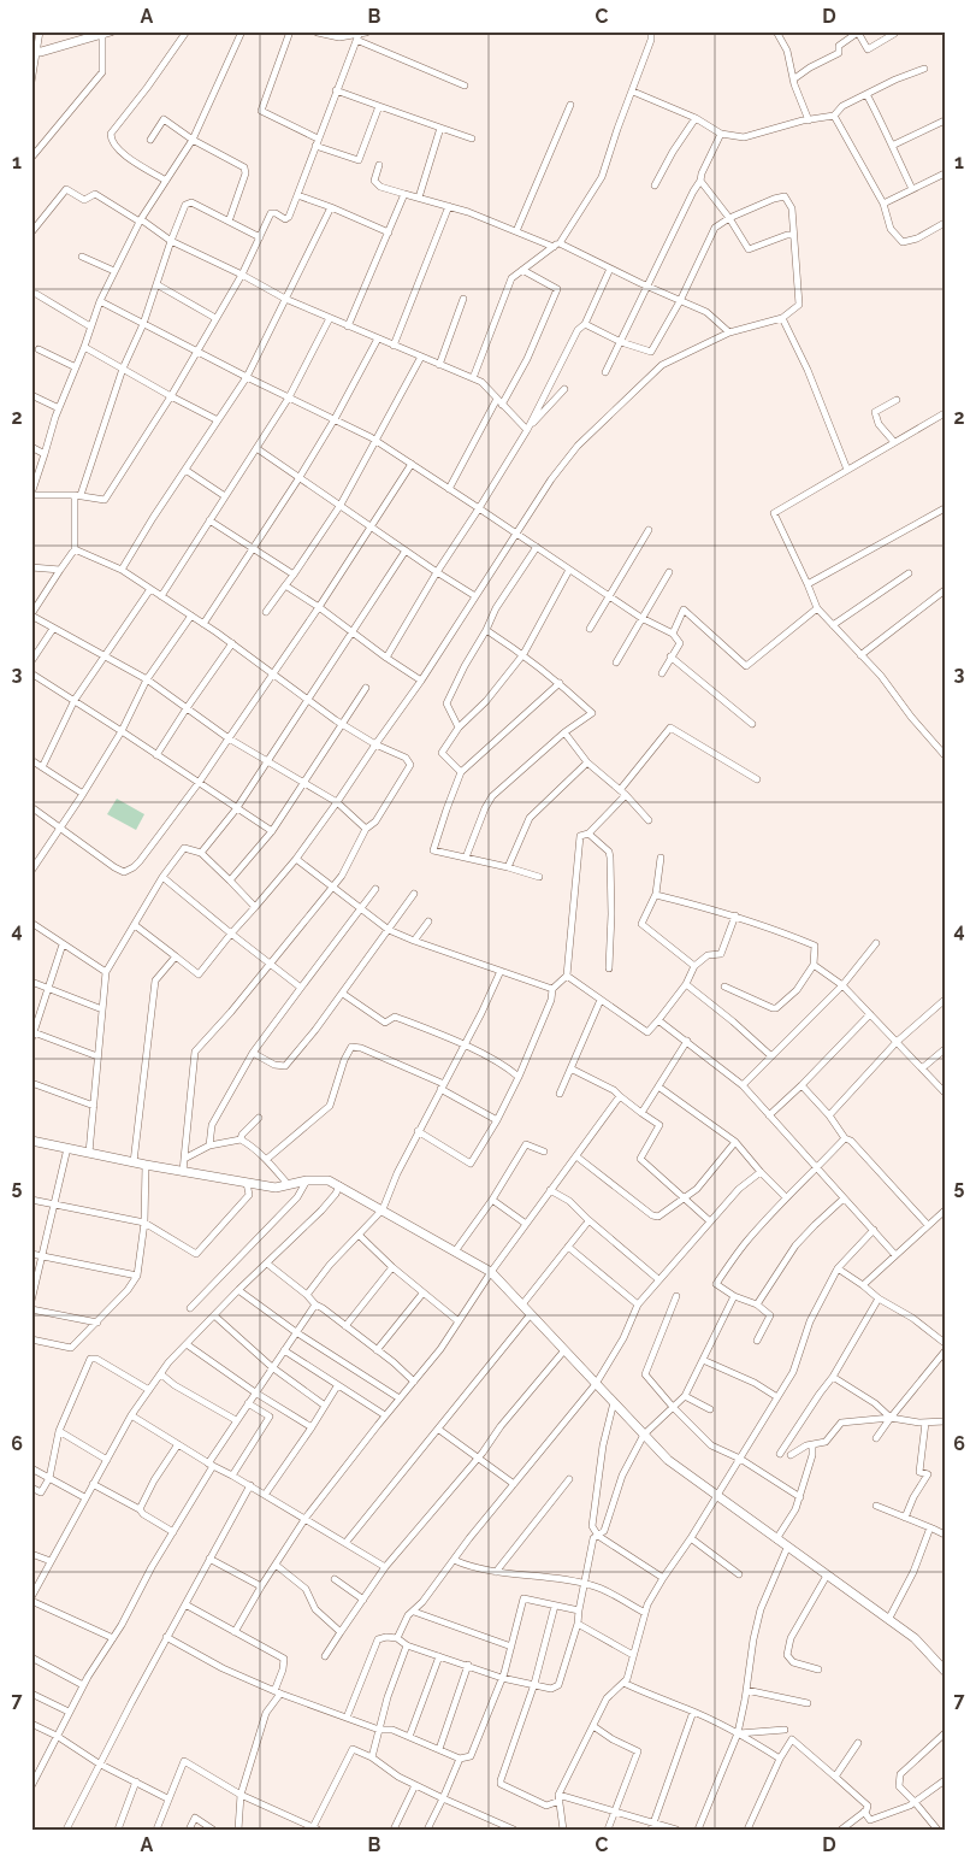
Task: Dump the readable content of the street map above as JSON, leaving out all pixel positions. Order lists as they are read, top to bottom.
{
  "grid": {
    "columns": [
      "A",
      "B",
      "C",
      "D"
    ],
    "rows": [
      "1",
      "2",
      "3",
      "4",
      "5",
      "6",
      "7"
    ]
  }
}
